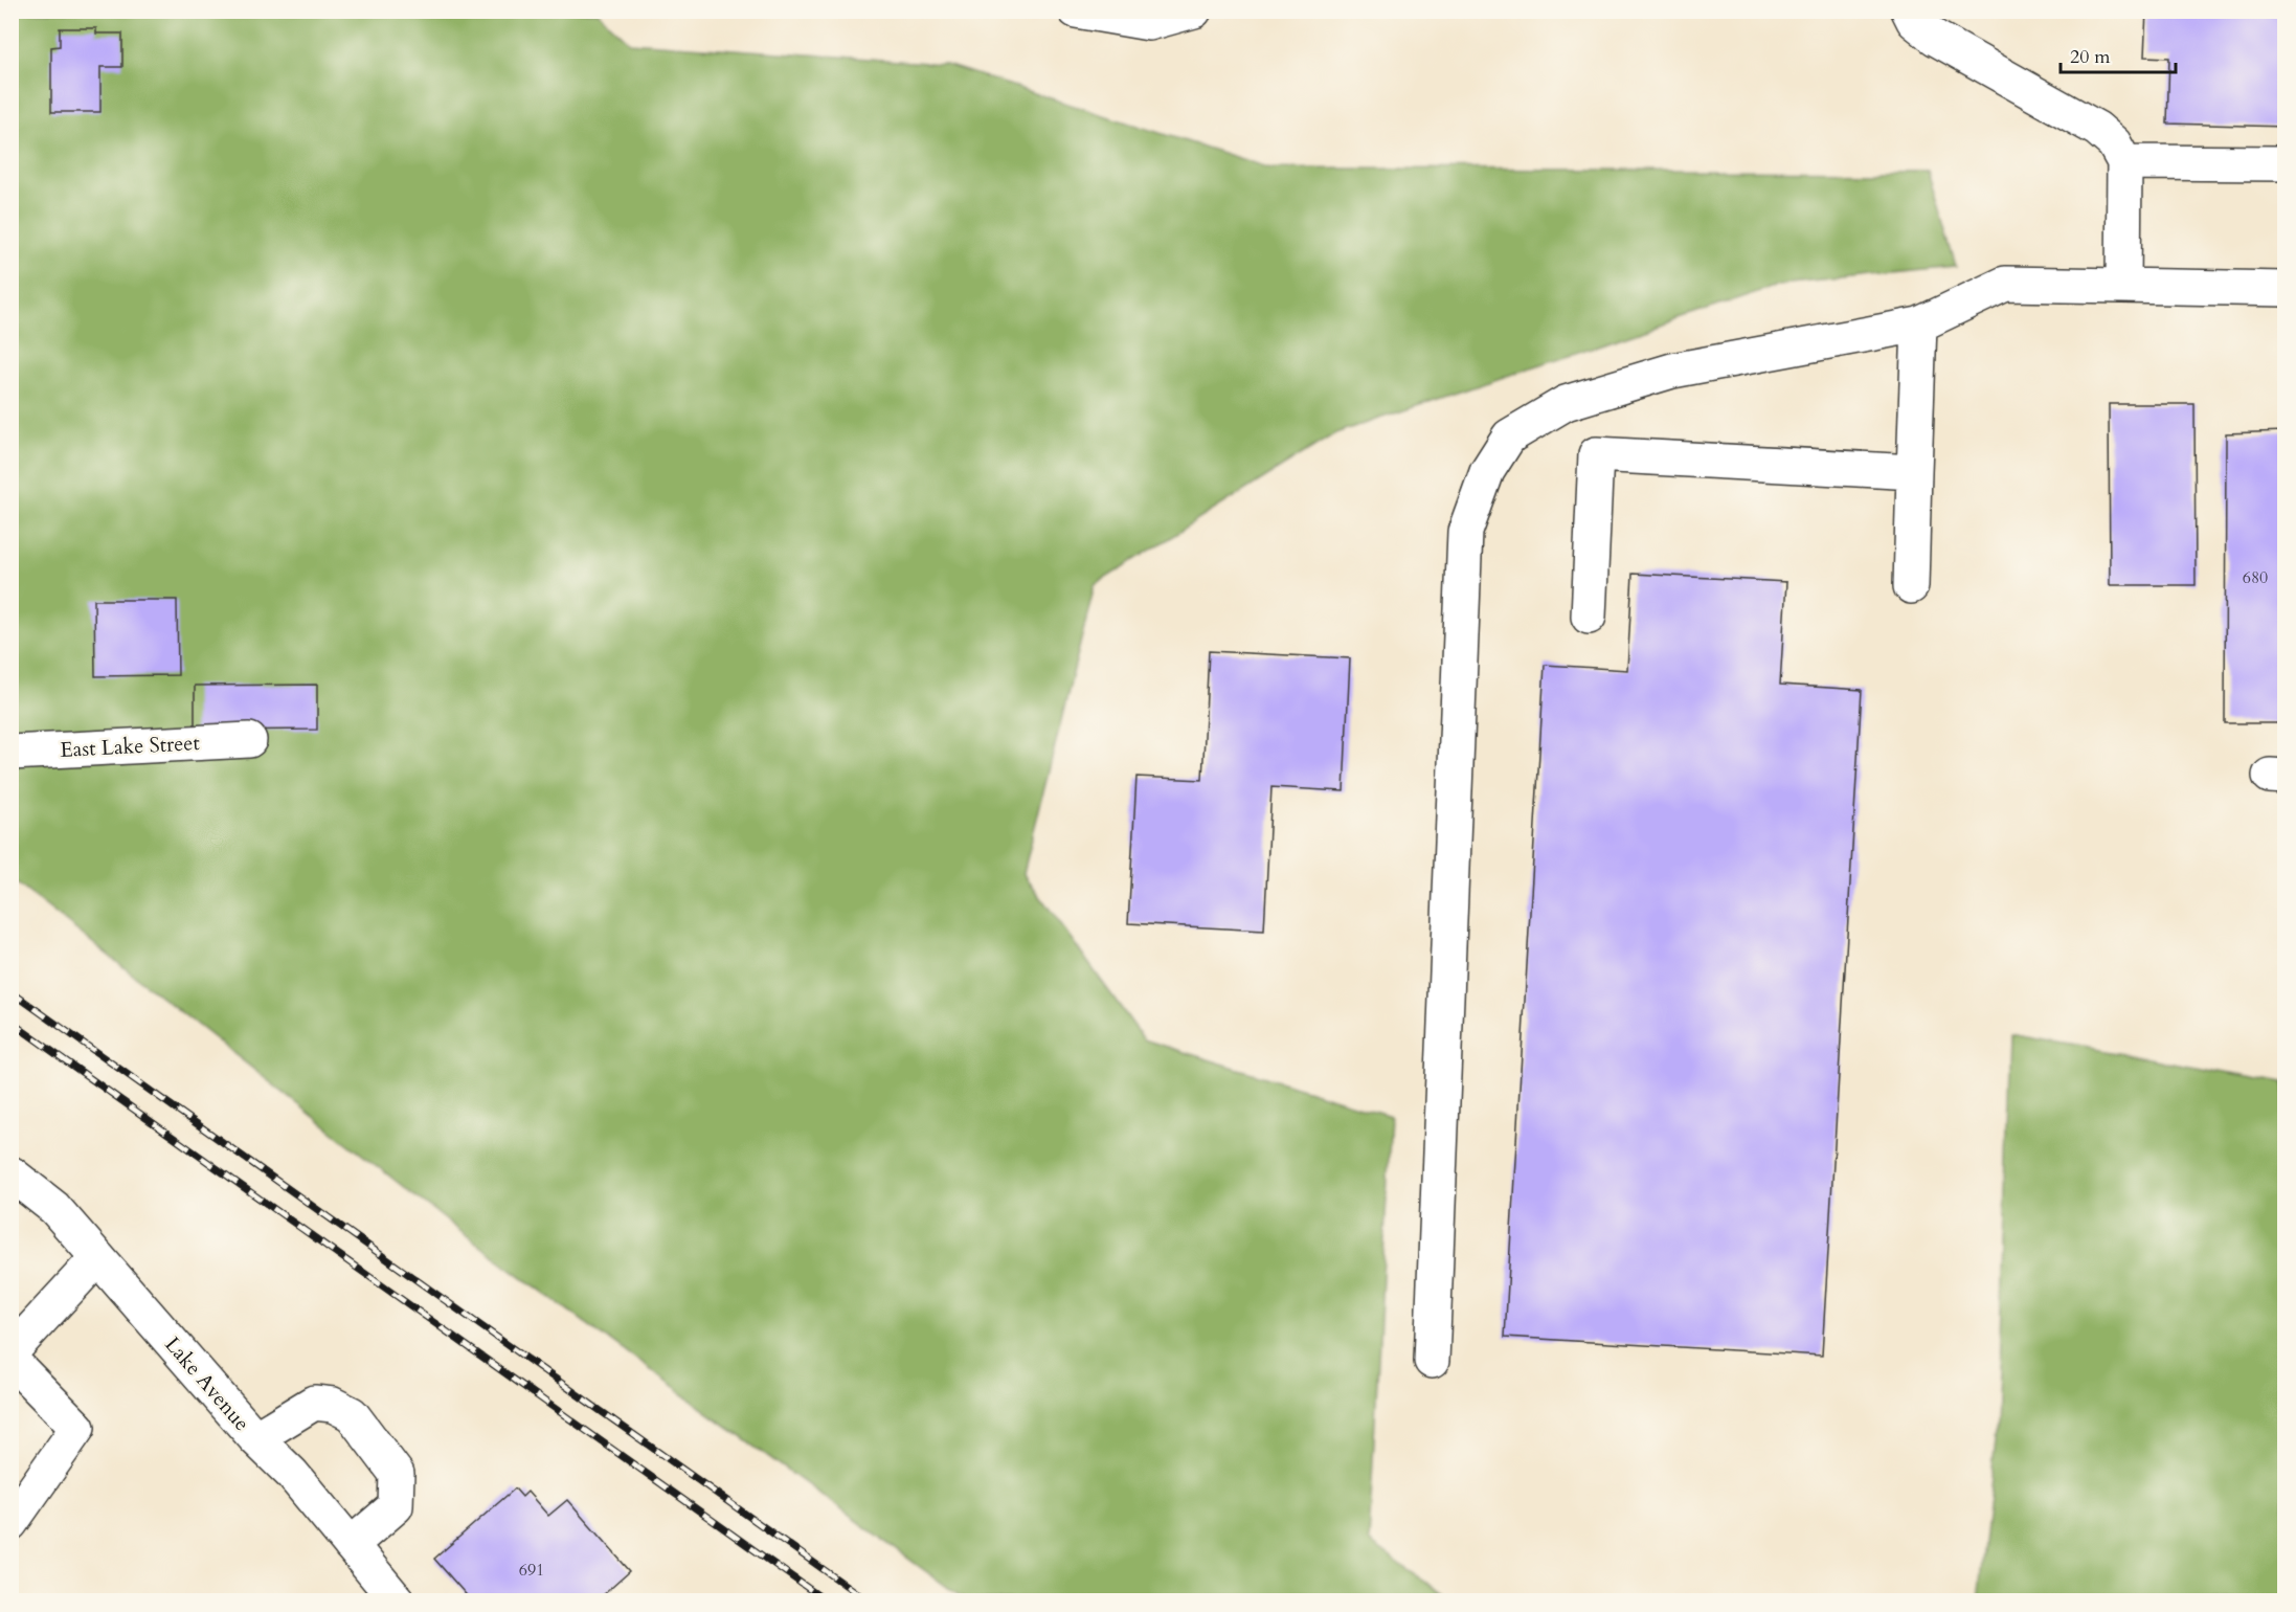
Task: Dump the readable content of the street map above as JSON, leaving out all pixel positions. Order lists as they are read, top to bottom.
{
  "streets": {
    "street": ["East Lake Street", "Lake Avenue"]
  },
  "house_numbers": ["680", "691"],
  "scale_bar": "20 m"
}
